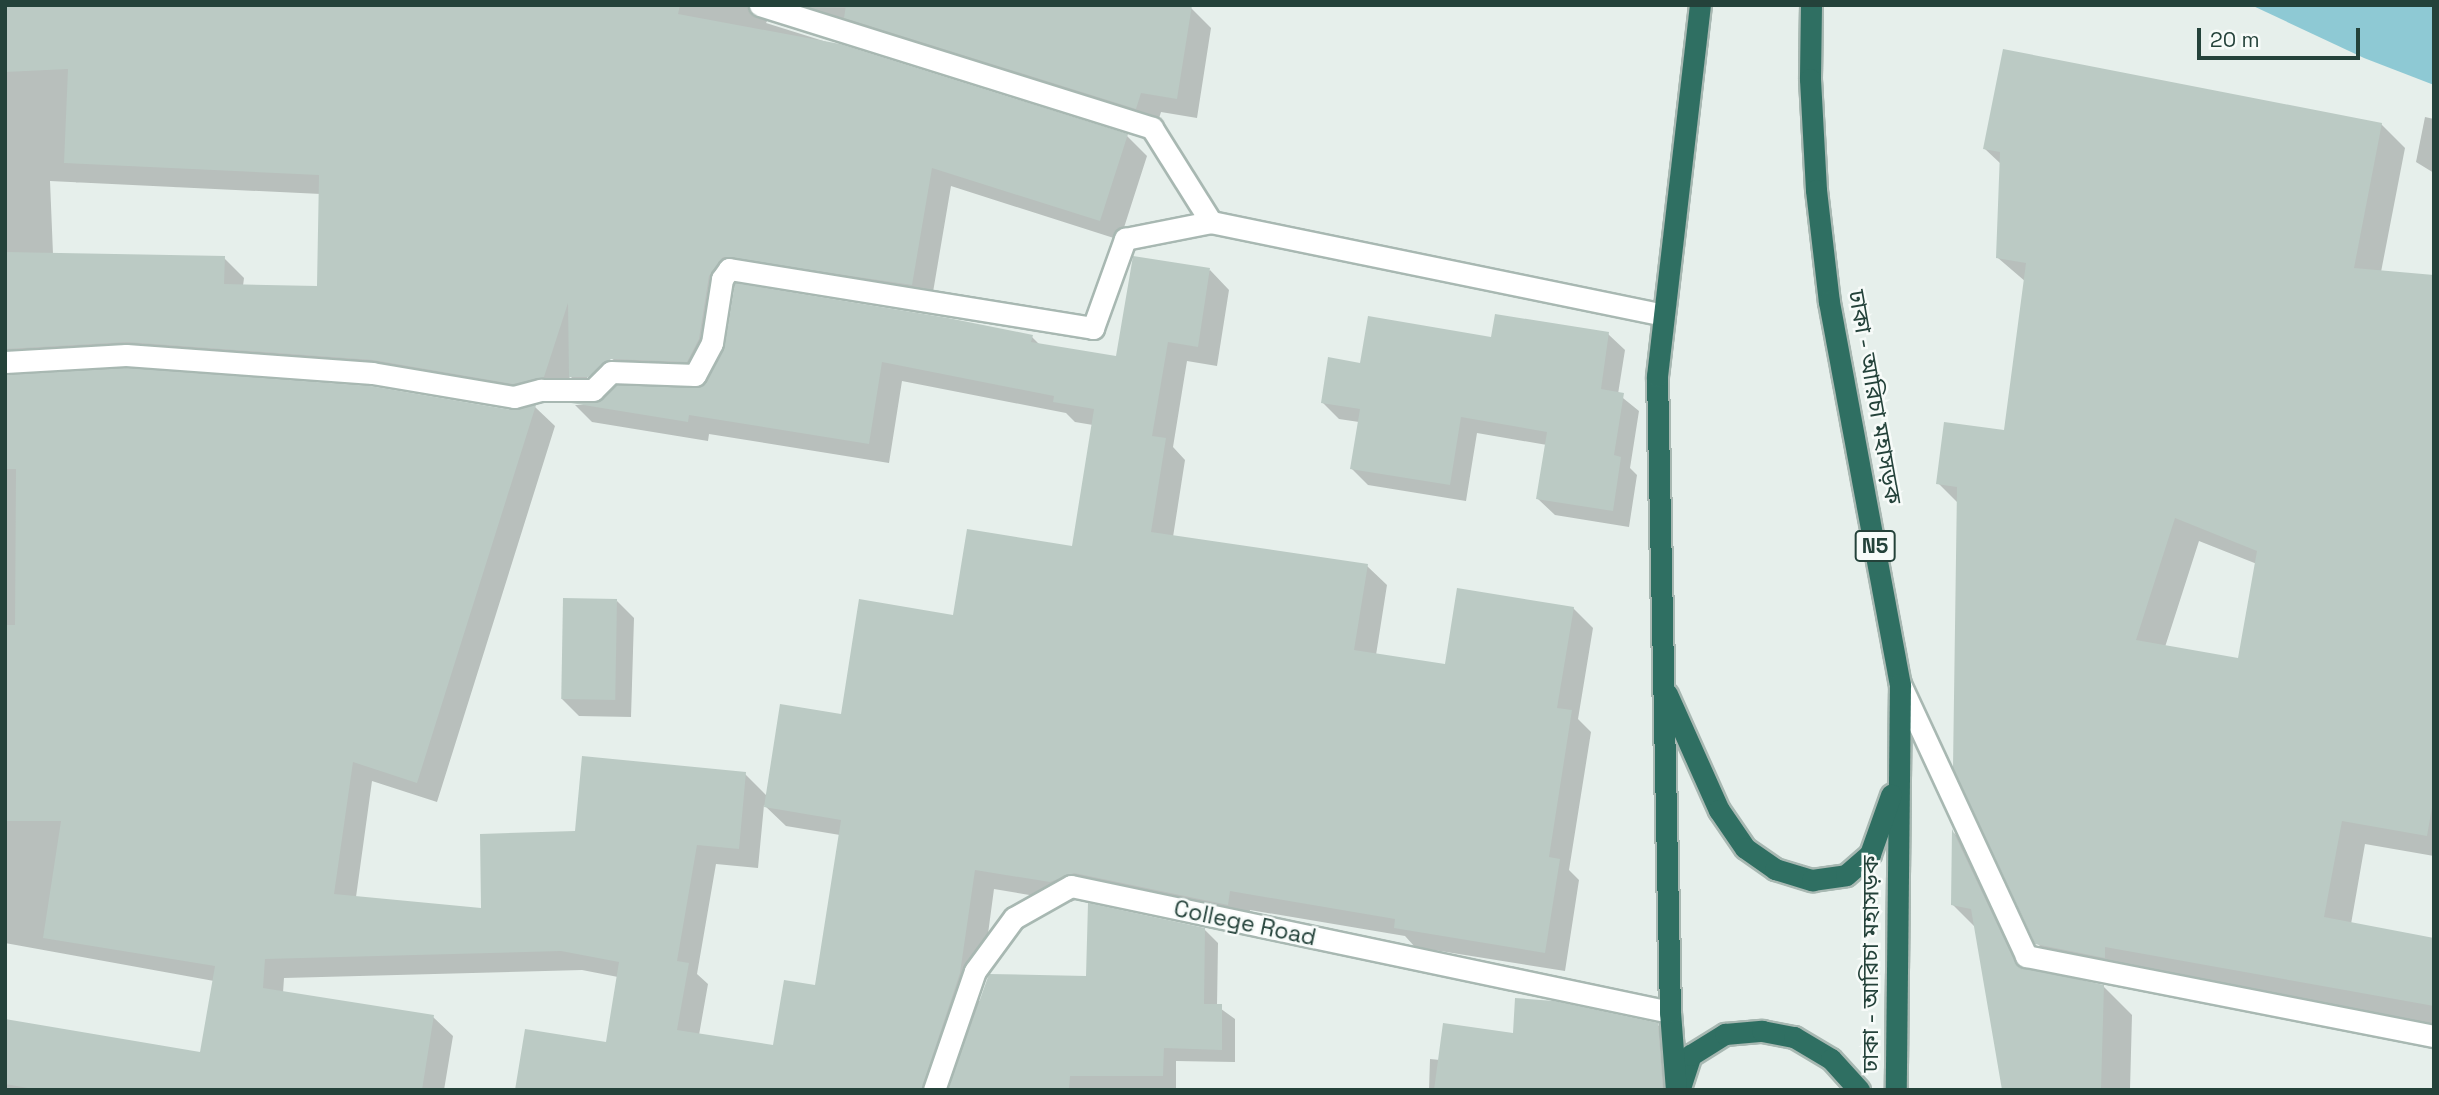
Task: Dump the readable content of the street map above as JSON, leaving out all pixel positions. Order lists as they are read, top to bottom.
{
  "streets": {
    "highway": ["ঢাকা - আরিচা মহাসড়ক", "N5"],
    "street": ["College Road"]
  },
  "scale_bar": "20 m"
}
